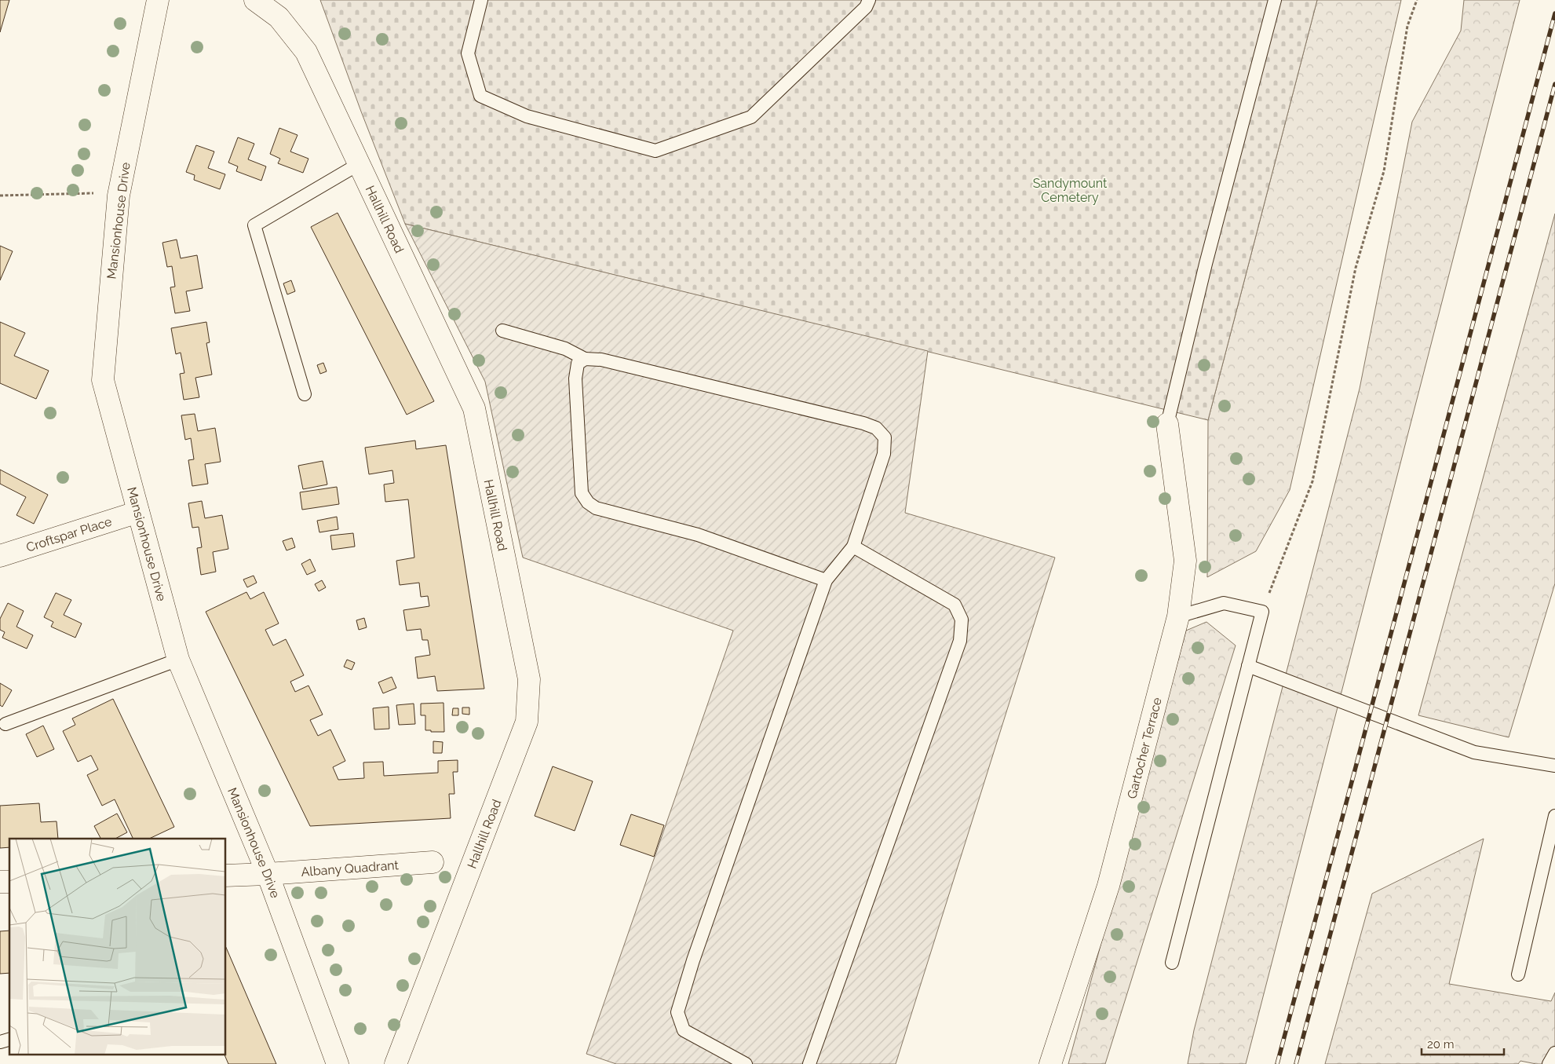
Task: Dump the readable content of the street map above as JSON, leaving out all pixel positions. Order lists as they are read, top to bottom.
{
  "streets": {
    "street": [
      "Hallhill Road",
      "Mansionhouse Drive",
      "Croftspar Place",
      "Gartocher Terrace",
      "Albany Quadrant"
    ]
  },
  "crossings": [
    ["Mansionhouse Drive", "Croftspar Place"],
    ["Mansionhouse Drive", "Albany Quadrant"]
  ],
  "parks": ["Sandymount Cemetery"],
  "scale_bar": "20 m"
}
